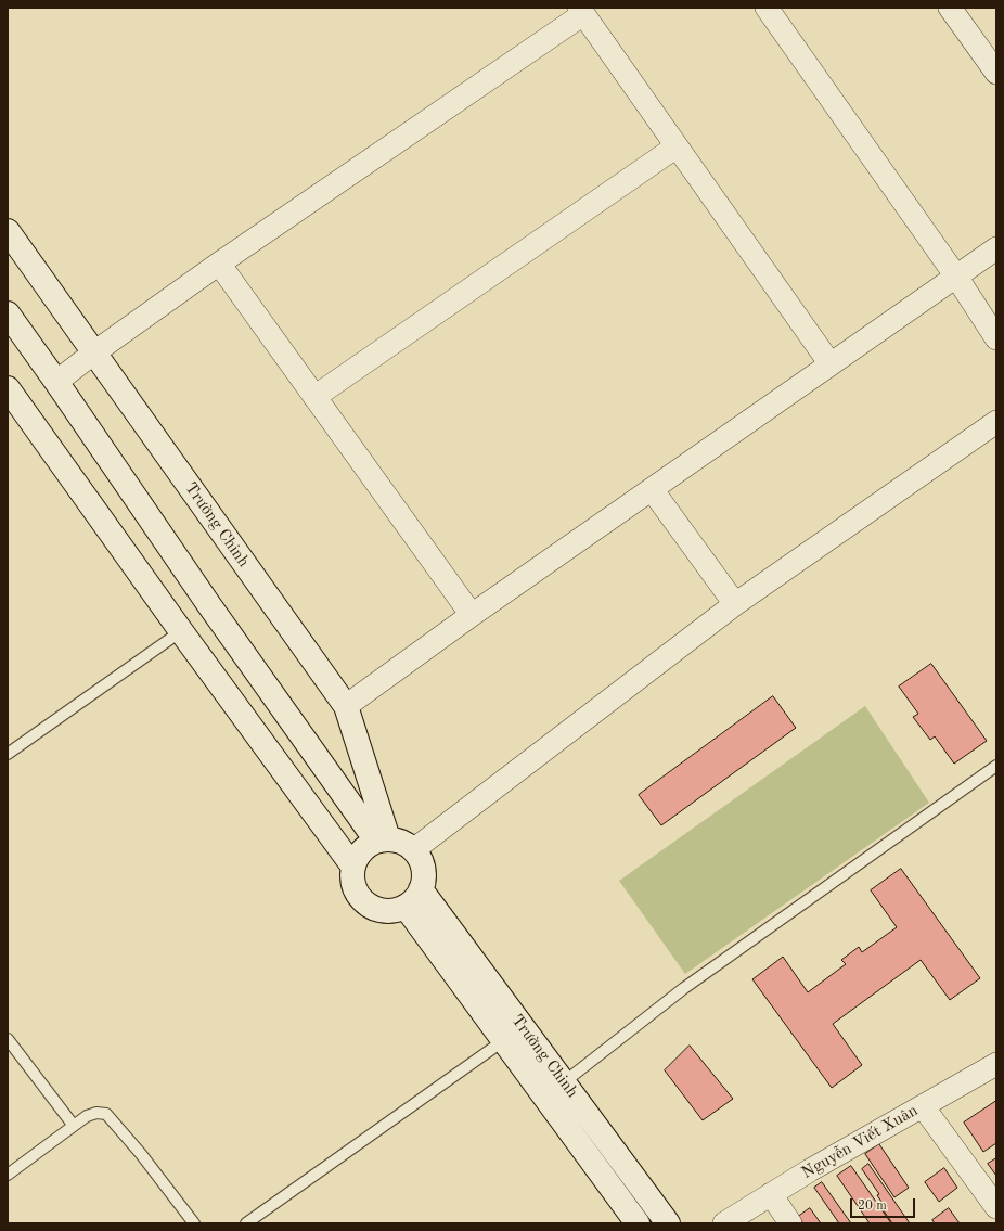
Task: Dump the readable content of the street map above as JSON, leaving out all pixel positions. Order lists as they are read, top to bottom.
{
  "streets": {
    "street": ["Trường Chinh", "Nguyễn Viết Xuân"]
  },
  "scale_bar": "20 m"
}
